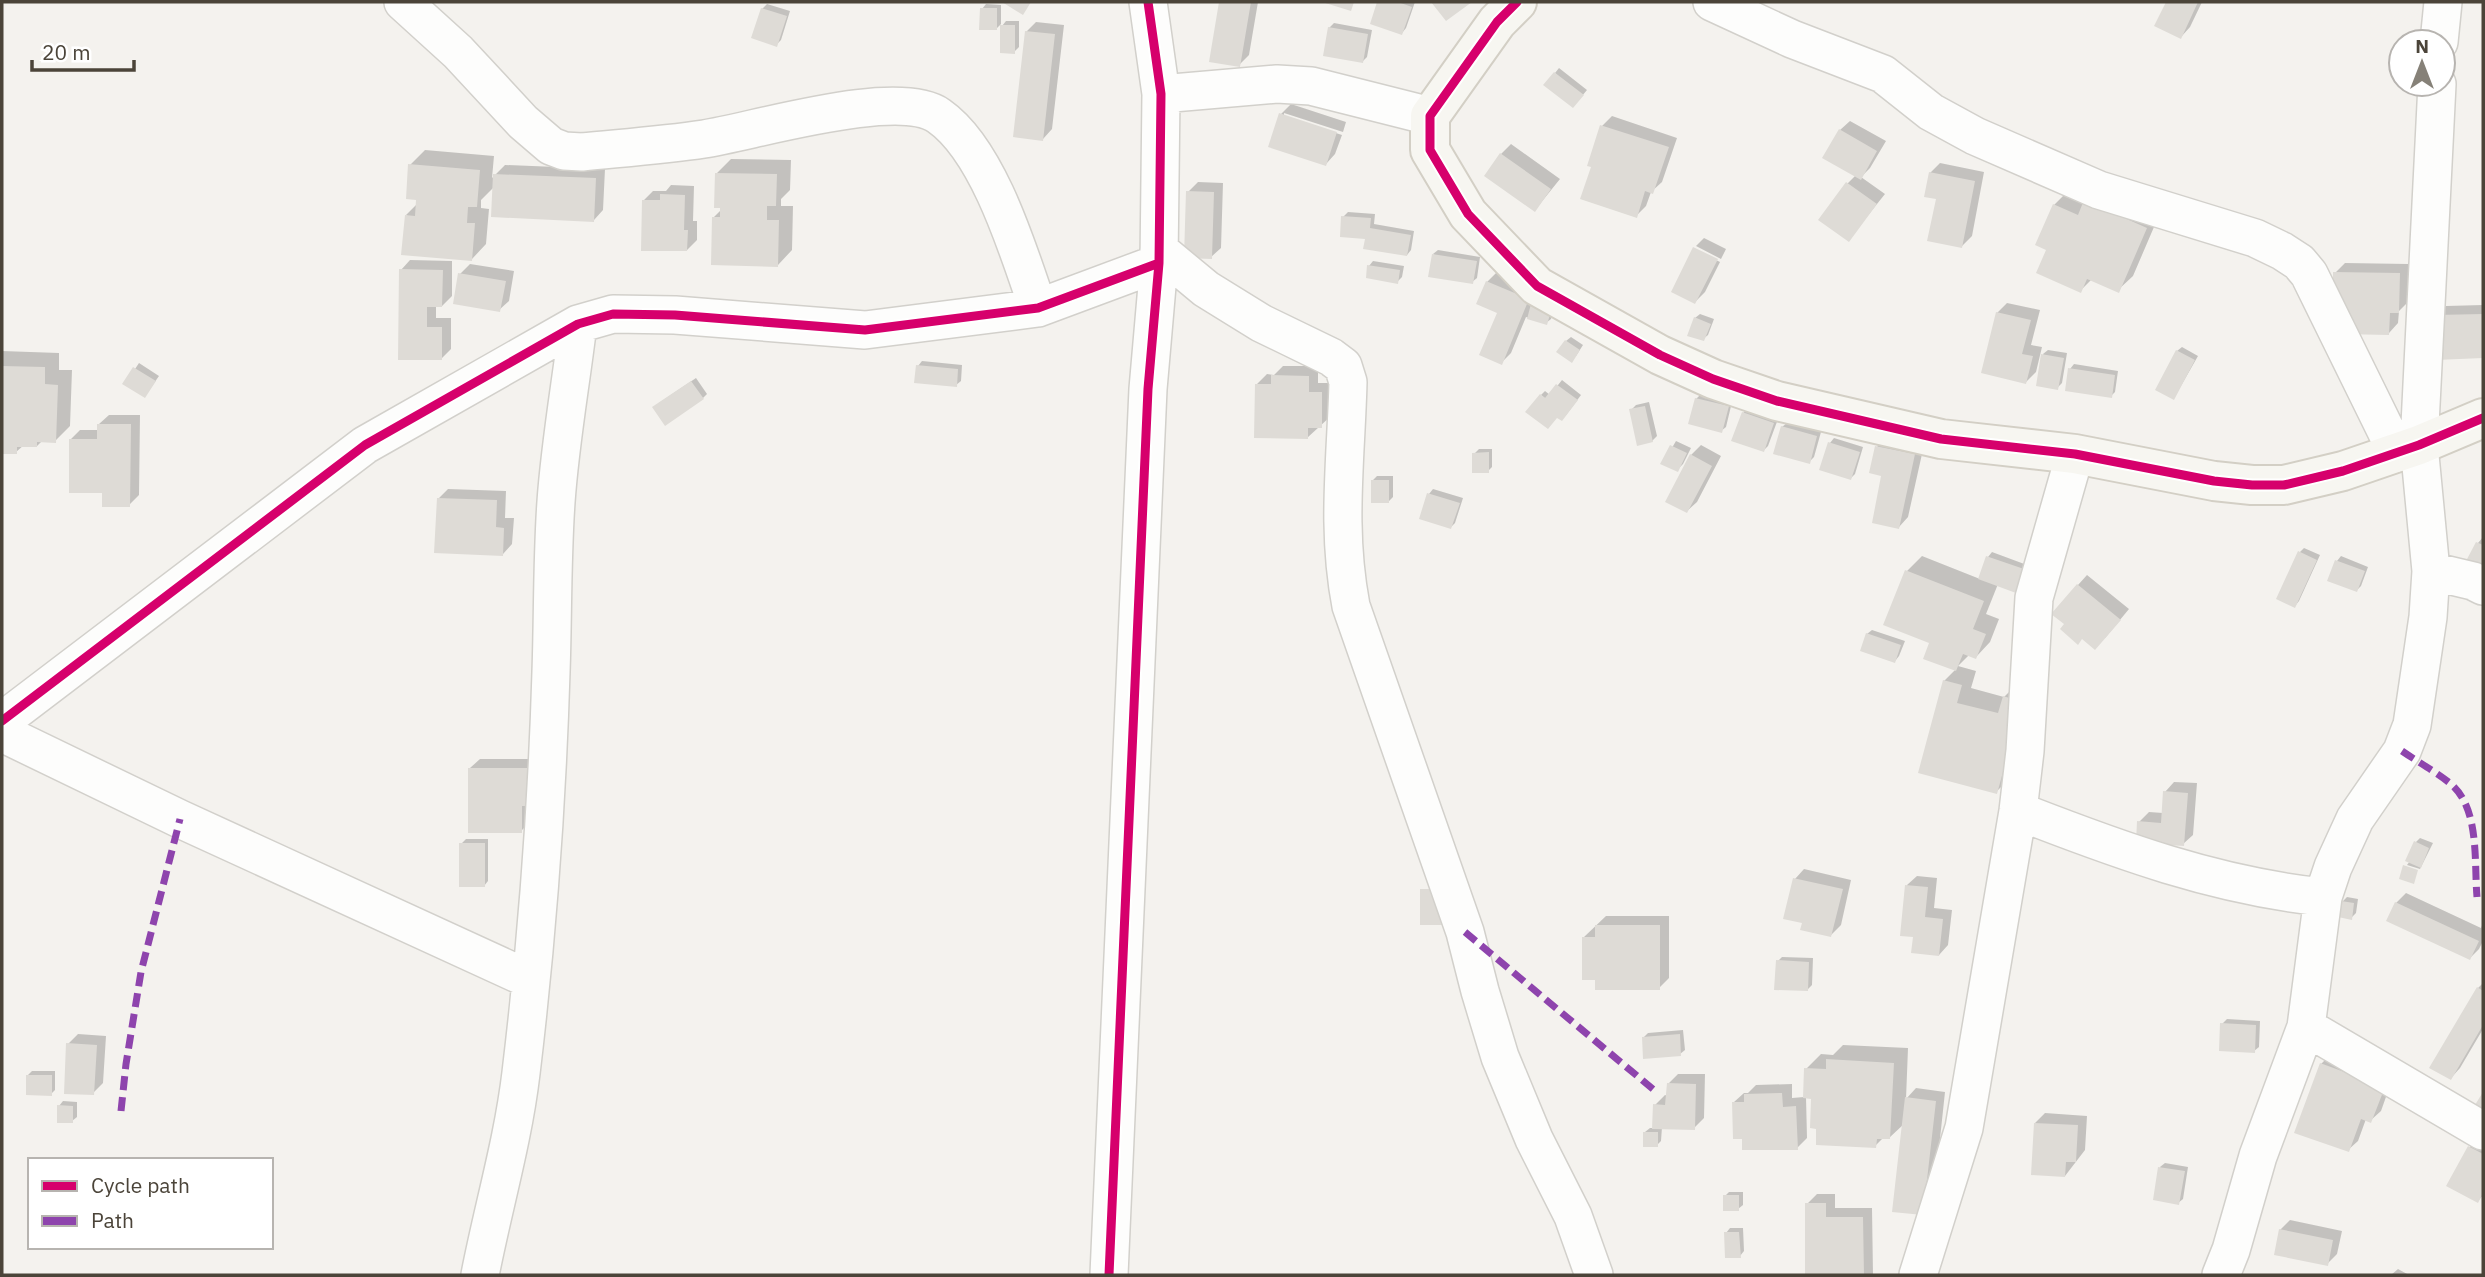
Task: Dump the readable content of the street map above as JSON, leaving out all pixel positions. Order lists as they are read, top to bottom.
{
  "legend": ["Cycle path", "Path"],
  "scale_bar": "20 m",
  "north": "top"
}
